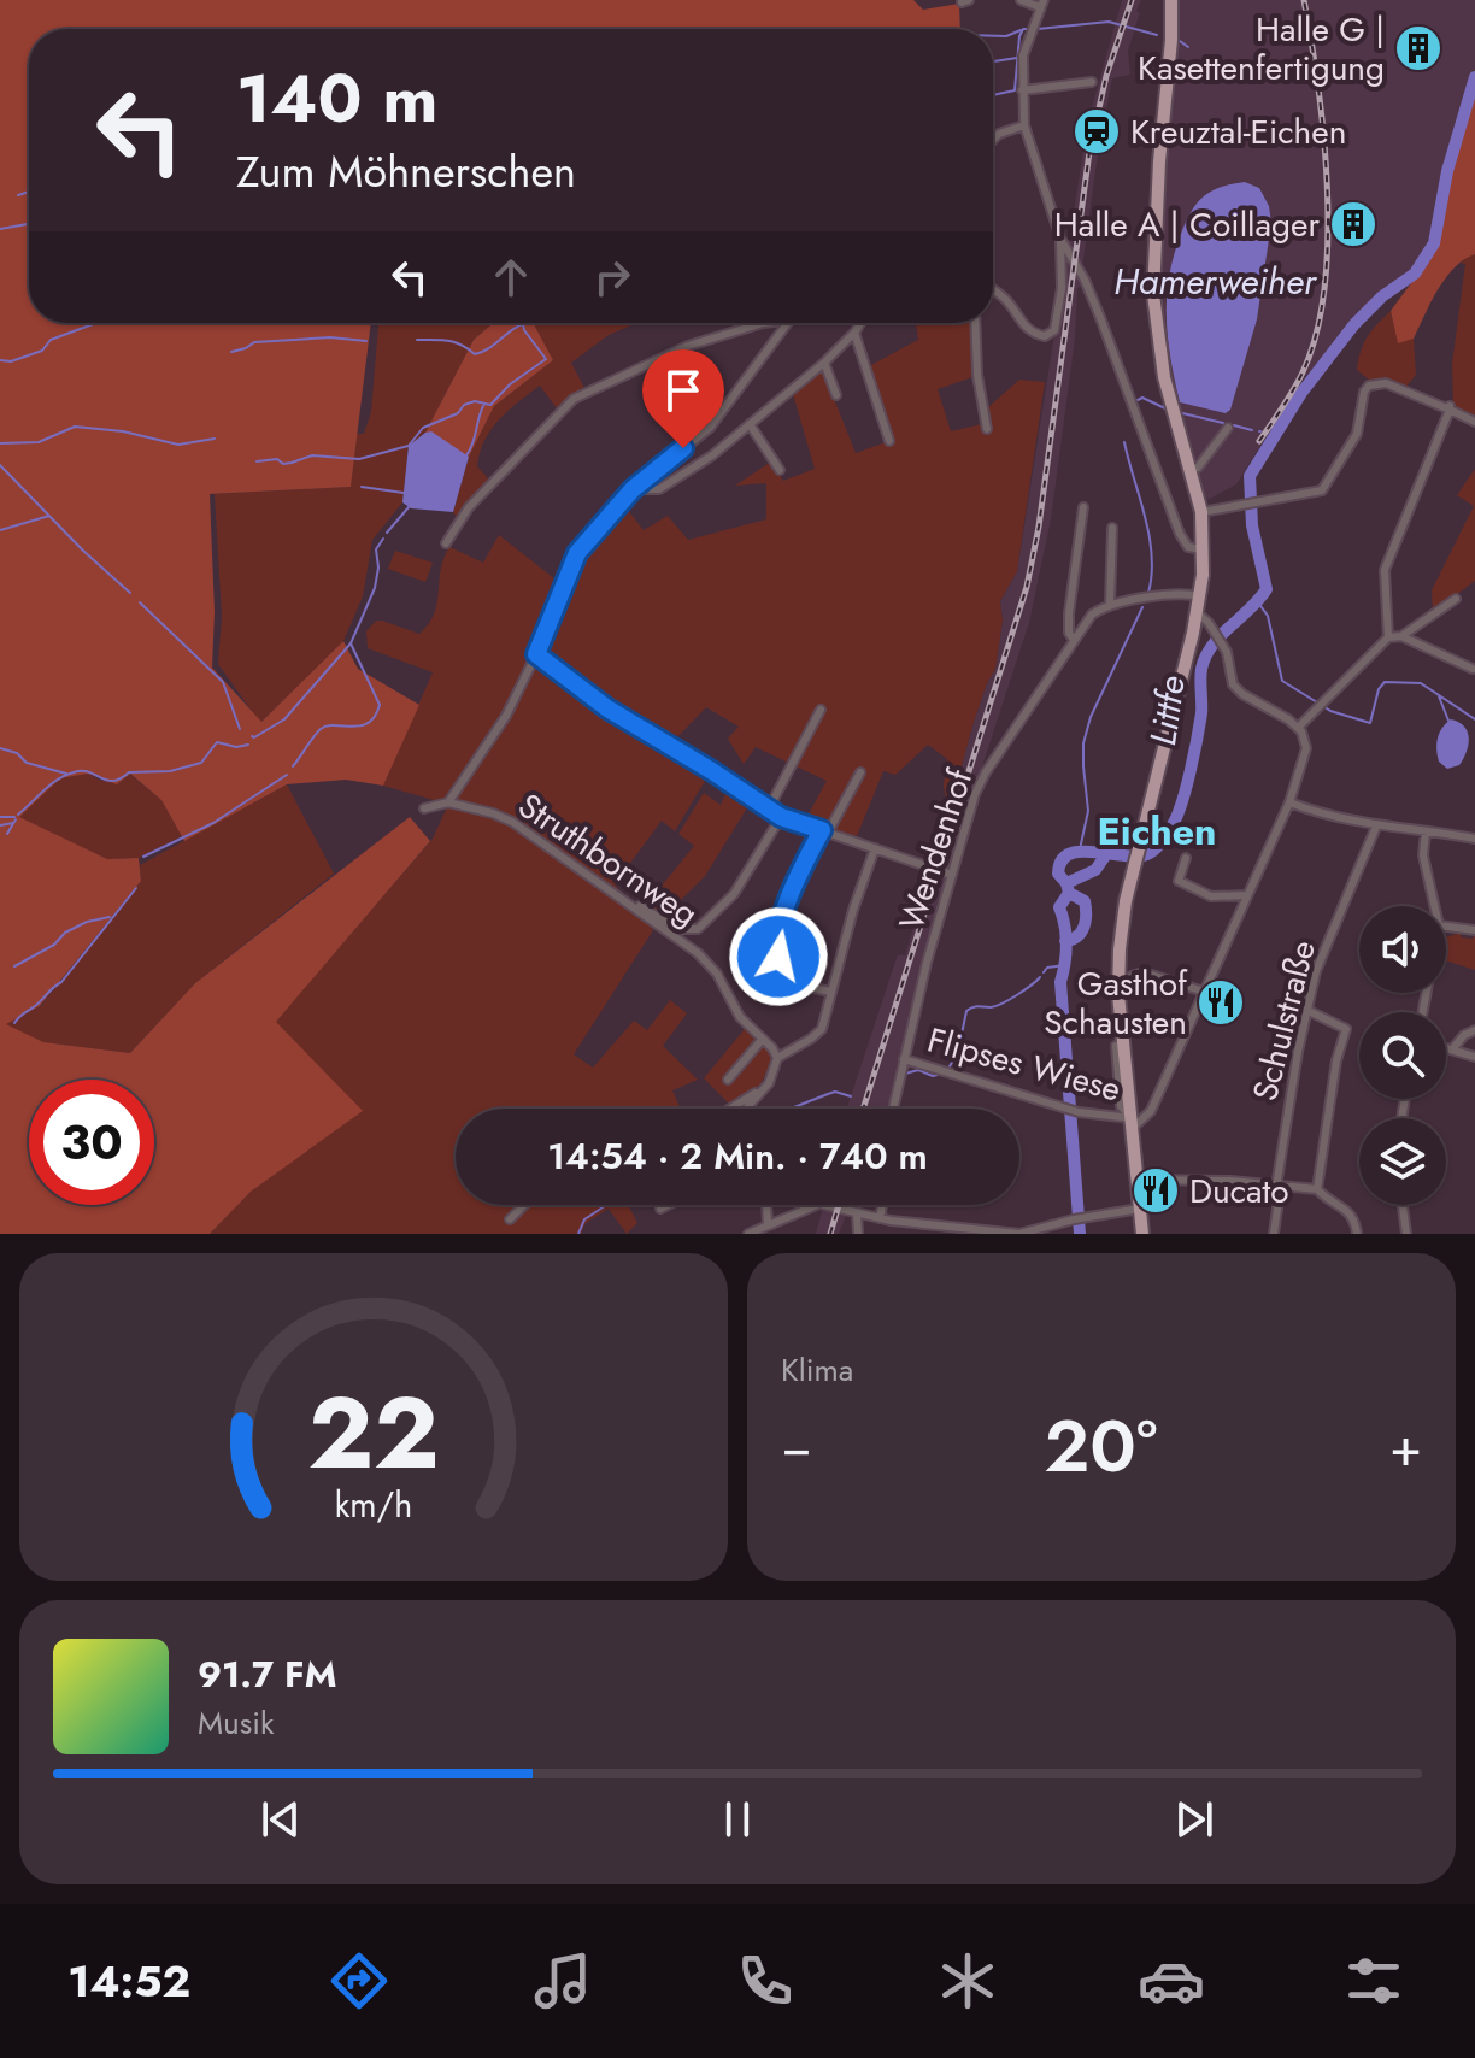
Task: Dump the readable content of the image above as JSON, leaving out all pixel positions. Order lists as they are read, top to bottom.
{
  "streets": {
    "street": [
      "Wendenhof",
      "Struthbornweg",
      "Schulstraße",
      "Flipses Wiese"
    ]
  },
  "crossings": [
    ["Wendenhof", "Flipses Wiese"]
  ],
  "districts": ["Eichen"],
  "water": ["Hamerweiher", "Littfe"],
  "places": {
    "building": ["Halle G | Kasettenfertigung", "Halle A | Coillager"],
    "station": ["Kreuztal-Eichen"],
    "restaurant": ["Gasthof Schausten", "Ducato"]
  },
  "page": {
    "turn": ["140 m", "Zum Möhnerschen"],
    "limit": "30",
    "trip": "14:54 · 2 Min. · 740 m",
    "tile": "Klima",
    "heat": ["−", "20°", "+"],
    "song": ["91.7 FM", "Musik"],
    "tabs": "14:52",
    "gauge": ["22", "km/h"]
  }
}
